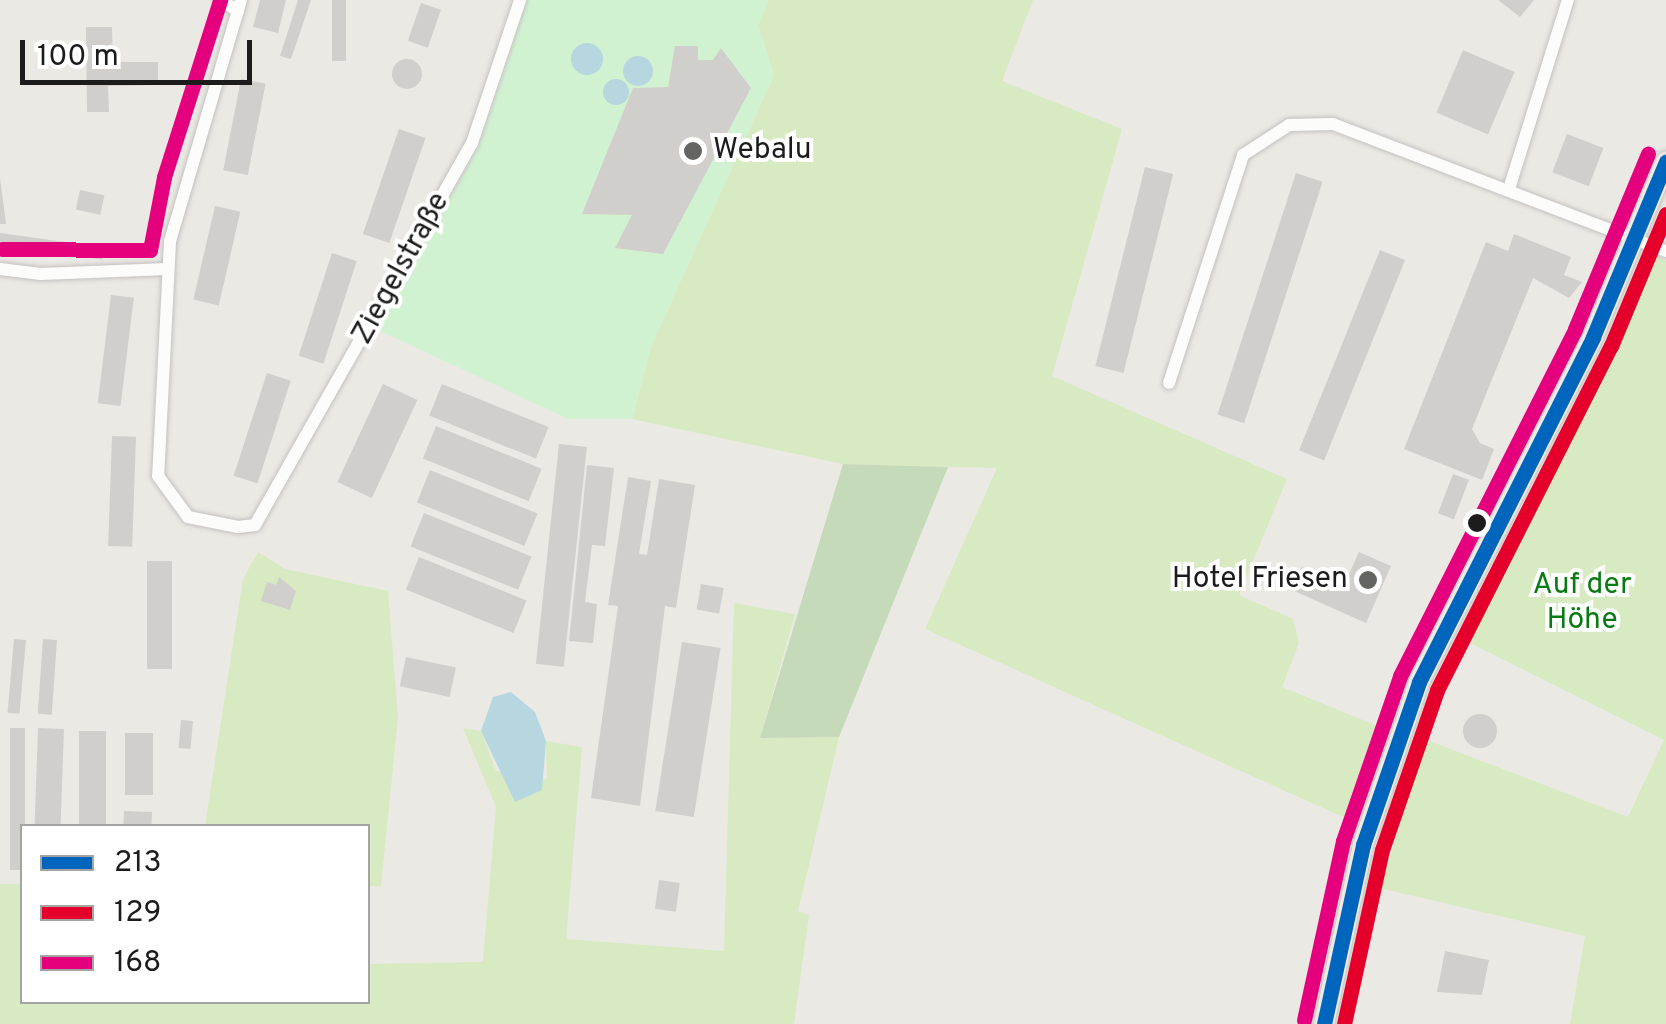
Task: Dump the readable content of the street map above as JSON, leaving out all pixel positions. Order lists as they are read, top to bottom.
{
  "streets": {
    "street": ["Ziegelstraße"]
  },
  "parks": ["Auf der Höhe"],
  "places": ["Webalu", "Hotel Friesen"],
  "lines": ["transit line 168", "transit line 213", "transit line 129"],
  "legend": ["213", "129", "168"],
  "scale_bar": "100 m"
}
